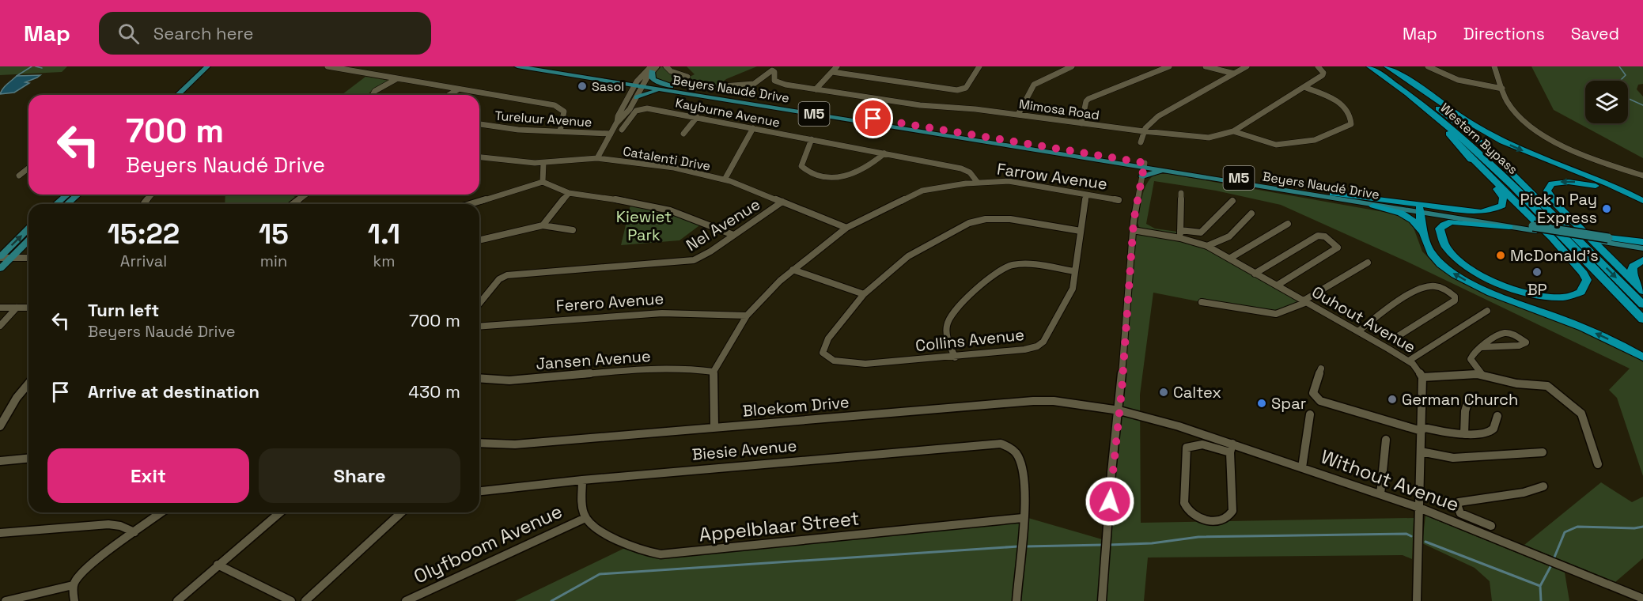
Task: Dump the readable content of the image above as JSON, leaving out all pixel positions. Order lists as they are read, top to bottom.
{
  "streets": {
    "highway": ["Western Bypass"],
    "main road": ["Beyers Naudé Drive", "M5"],
    "street": [
      "Mimosa Road",
      "Kayburne Avenue",
      "Tureluur Avenue",
      "Catalenti Drive",
      "Farrow Avenue",
      "Nel Avenue",
      "Ferero Avenue",
      "Ouhout Avenue",
      "Collins Avenue",
      "Jansen Avenue",
      "Bloekom Drive",
      "Biesie Avenue",
      "Without Avenue",
      "Appelblaar Street",
      "Olyfboom Avenue"
    ]
  },
  "crossings": [
    ["Kayburne Avenue", "Farrow Avenue"],
    ["Catalenti Drive", "Farrow Avenue"],
    ["Catalenti Drive", "Nel Avenue"],
    ["Farrow Avenue", "Ferero Avenue"],
    ["Farrow Avenue", "Collins Avenue"],
    ["Farrow Avenue", "Jansen Avenue"],
    ["Bloekom Drive", "Without Avenue"],
    ["Biesie Avenue", "Appelblaar Street"],
    ["Appelblaar Street", "Olyfboom Avenue"]
  ],
  "parks": ["Kiewiet Park"],
  "places": [
    "Sasol",
    "Pick n Pay Express",
    "McDonald's",
    "BP",
    "Caltex",
    "German Church",
    "Spar"
  ],
  "page": {
    "header": "Map",
    "search": "Search here",
    "nav": ["Map", "Directions", "Saved"],
    "turn": ["700 m", "Beyers Naudé Drive"],
    "eta": [
      "15:22",
      "Arrival",
      "15",
      "min",
      "1.1",
      "km"
    ],
    "list": [
      {
        "name": "Turn left",
        "note": "Beyers Naudé Drive",
        "value": "700 m"
      },
      {
        "name": "Arrive at destination",
        "value": "430 m"
      }
    ],
    "buttons": ["Exit", "Share"]
  }
}
